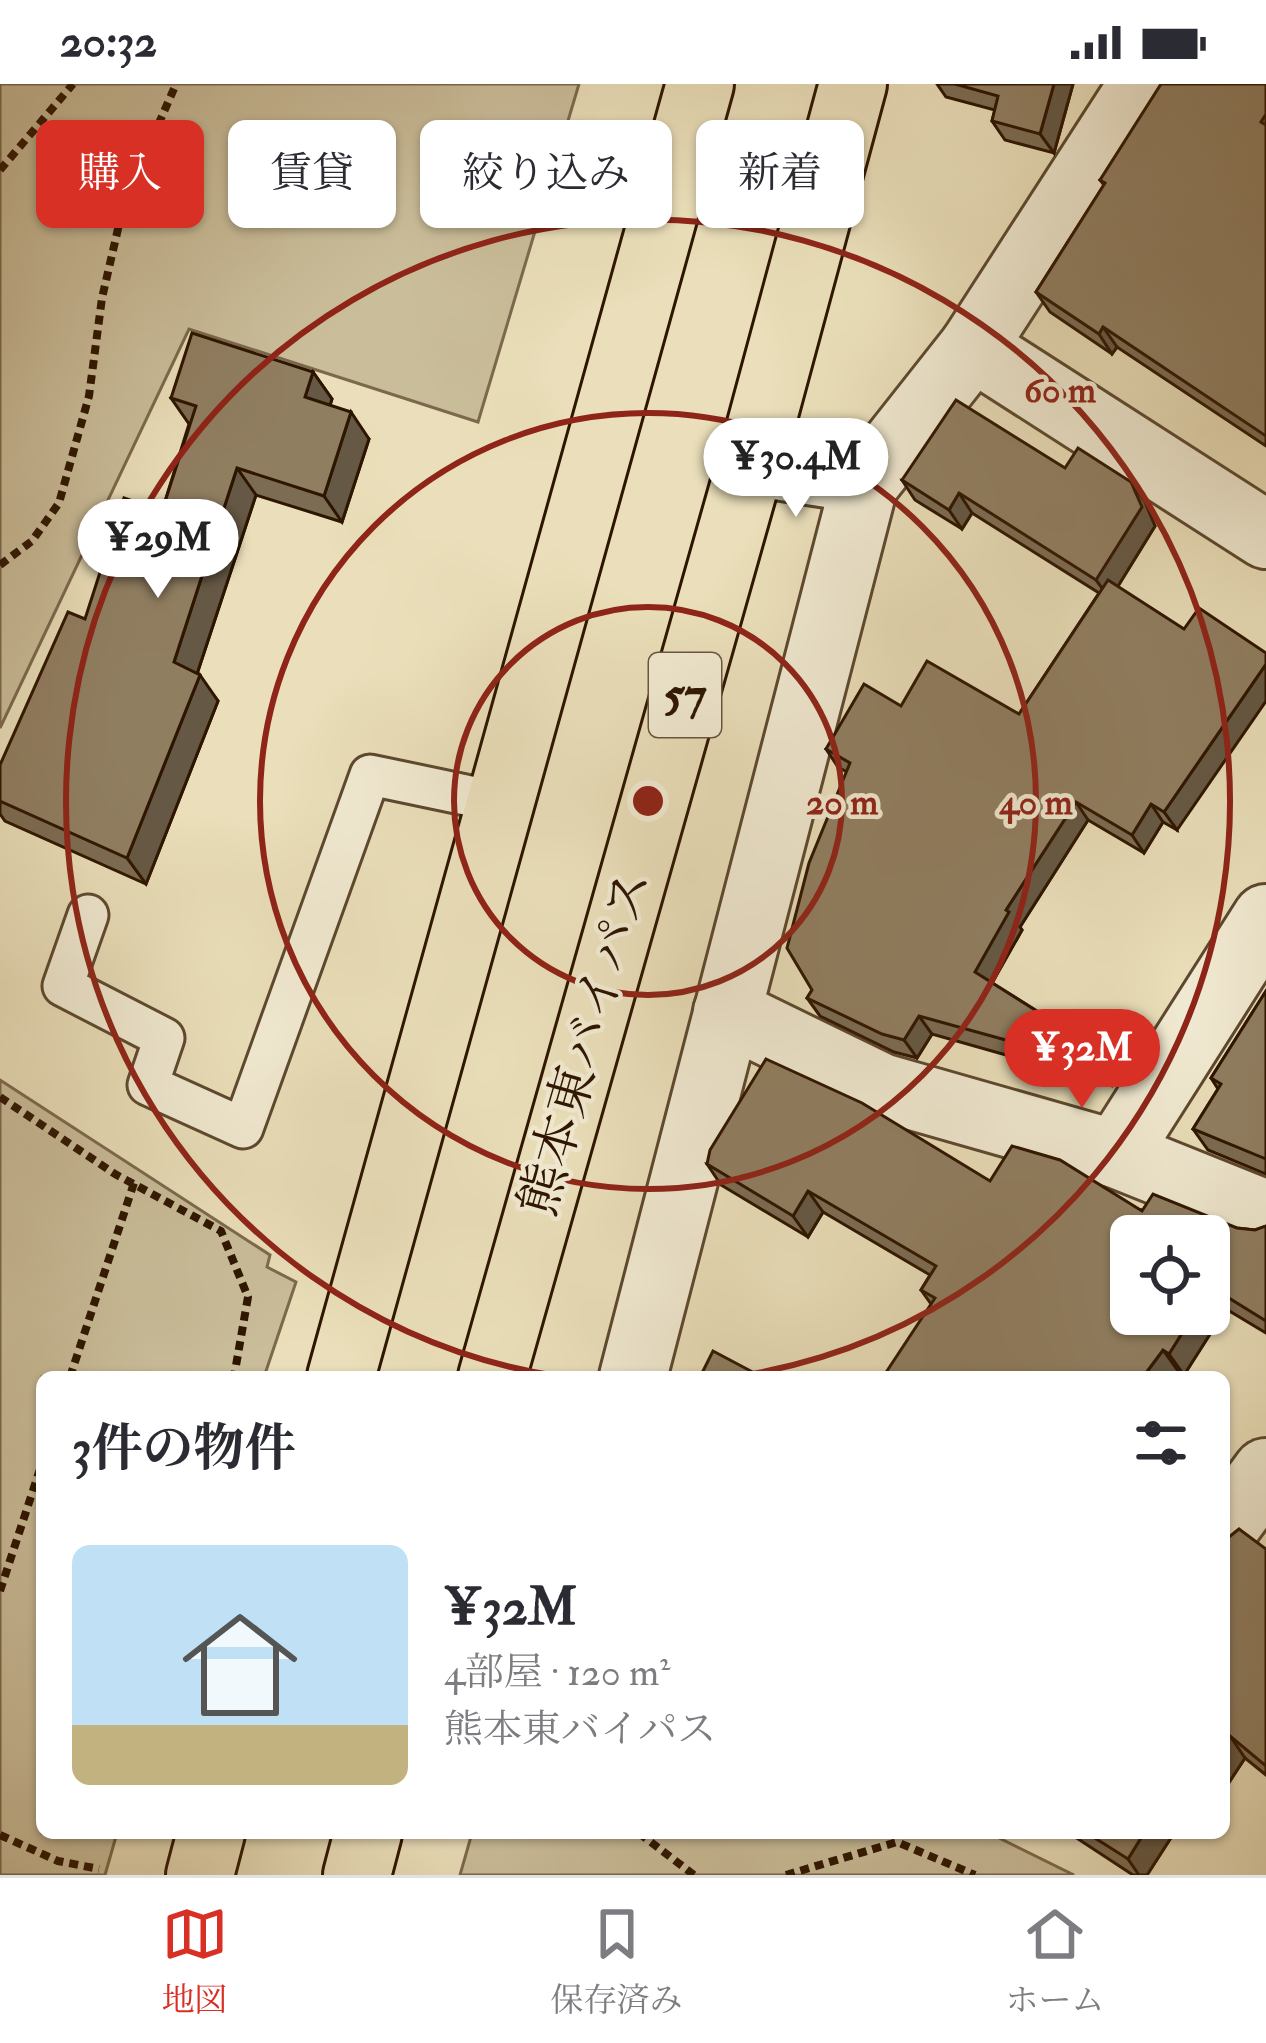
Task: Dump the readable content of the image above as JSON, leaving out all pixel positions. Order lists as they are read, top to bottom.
{
  "streets": {
    "highway": ["57", "熊本東バイパス"]
  },
  "page": {
    "status": "20:32",
    "chip": [
      "購入",
      "賃貸",
      "絞り込み",
      "新着"
    ],
    "price": ["¥30.4M", "¥29M", "¥32M"],
    "heading": "3件の物件",
    "list": [
      {
        "name": "¥32M",
        "note": "4部屋 · 120 m² · 熊本東バイパス"
      }
    ],
    "tabs": ["地図", "保存済み", "ホーム"]
  },
  "rings": ["60 m", "20 m", "40 m"]
}
